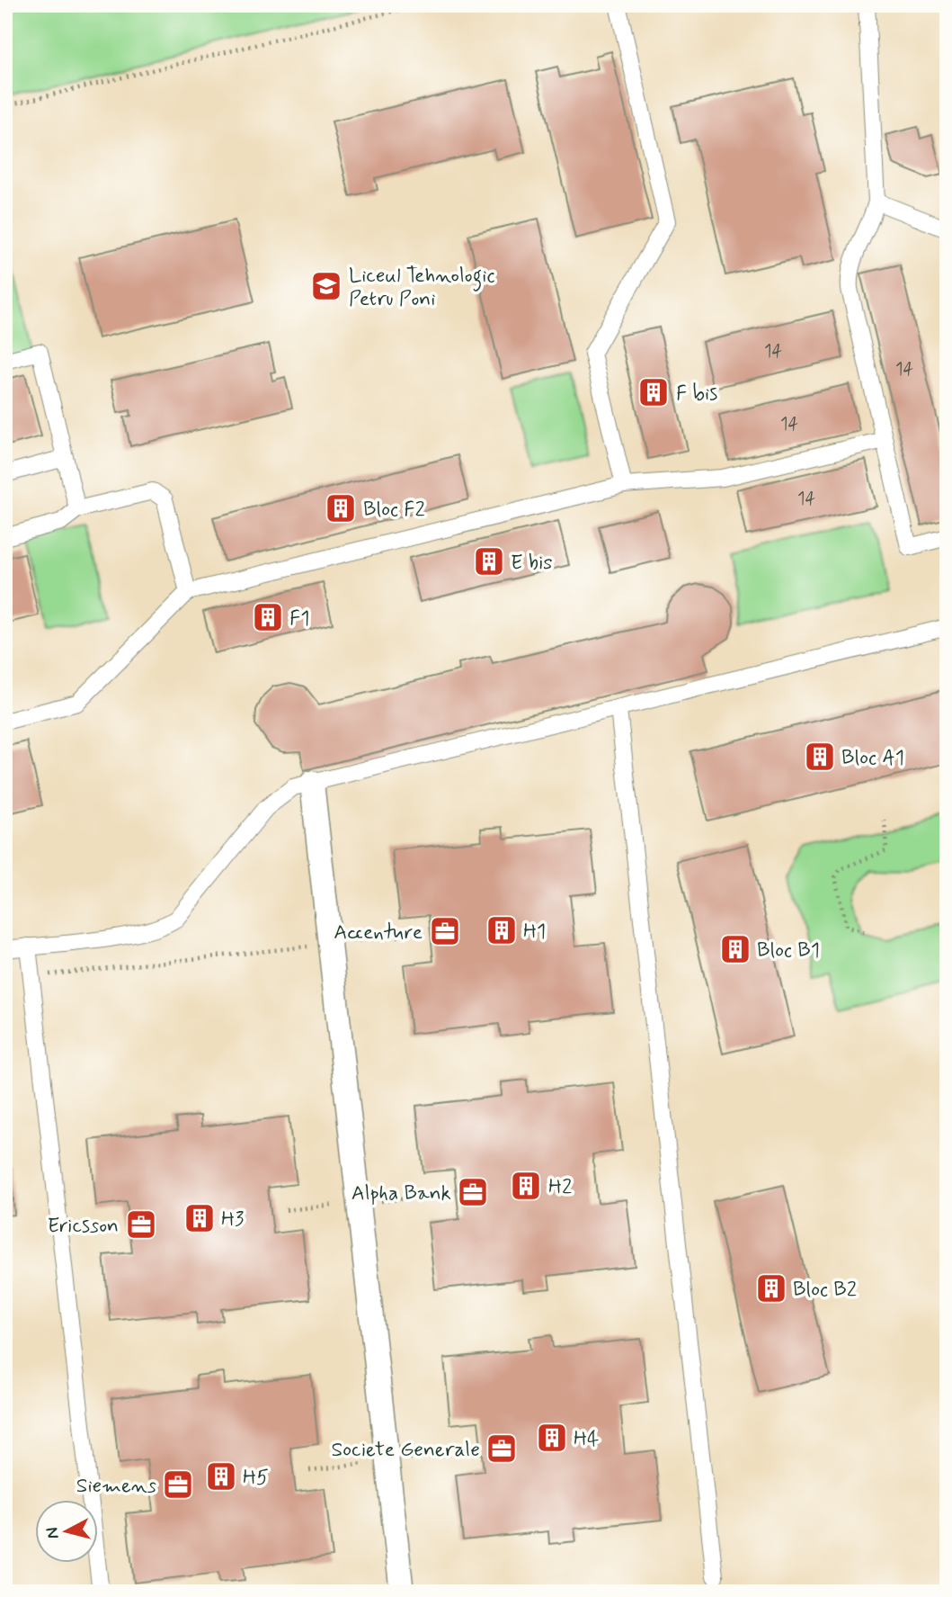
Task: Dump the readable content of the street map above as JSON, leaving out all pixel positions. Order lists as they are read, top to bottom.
{
  "places": {
    "school or university": ["Liceul Tehnologic Petru Poni"],
    "building": [
      "F bis",
      "Bloc F2",
      "E bis",
      "F1",
      "Bloc A1",
      "H1",
      "Bloc B1",
      "H2",
      "H3",
      "Bloc B2",
      "H4",
      "H5"
    ],
    "office": [
      "Accenture",
      "Alpha Bank",
      "Ericsson",
      "Societe Generale",
      "Siemens"
    ]
  },
  "house_numbers": [
    "14",
    "14",
    "14",
    "14"
  ],
  "north": "left"
}
